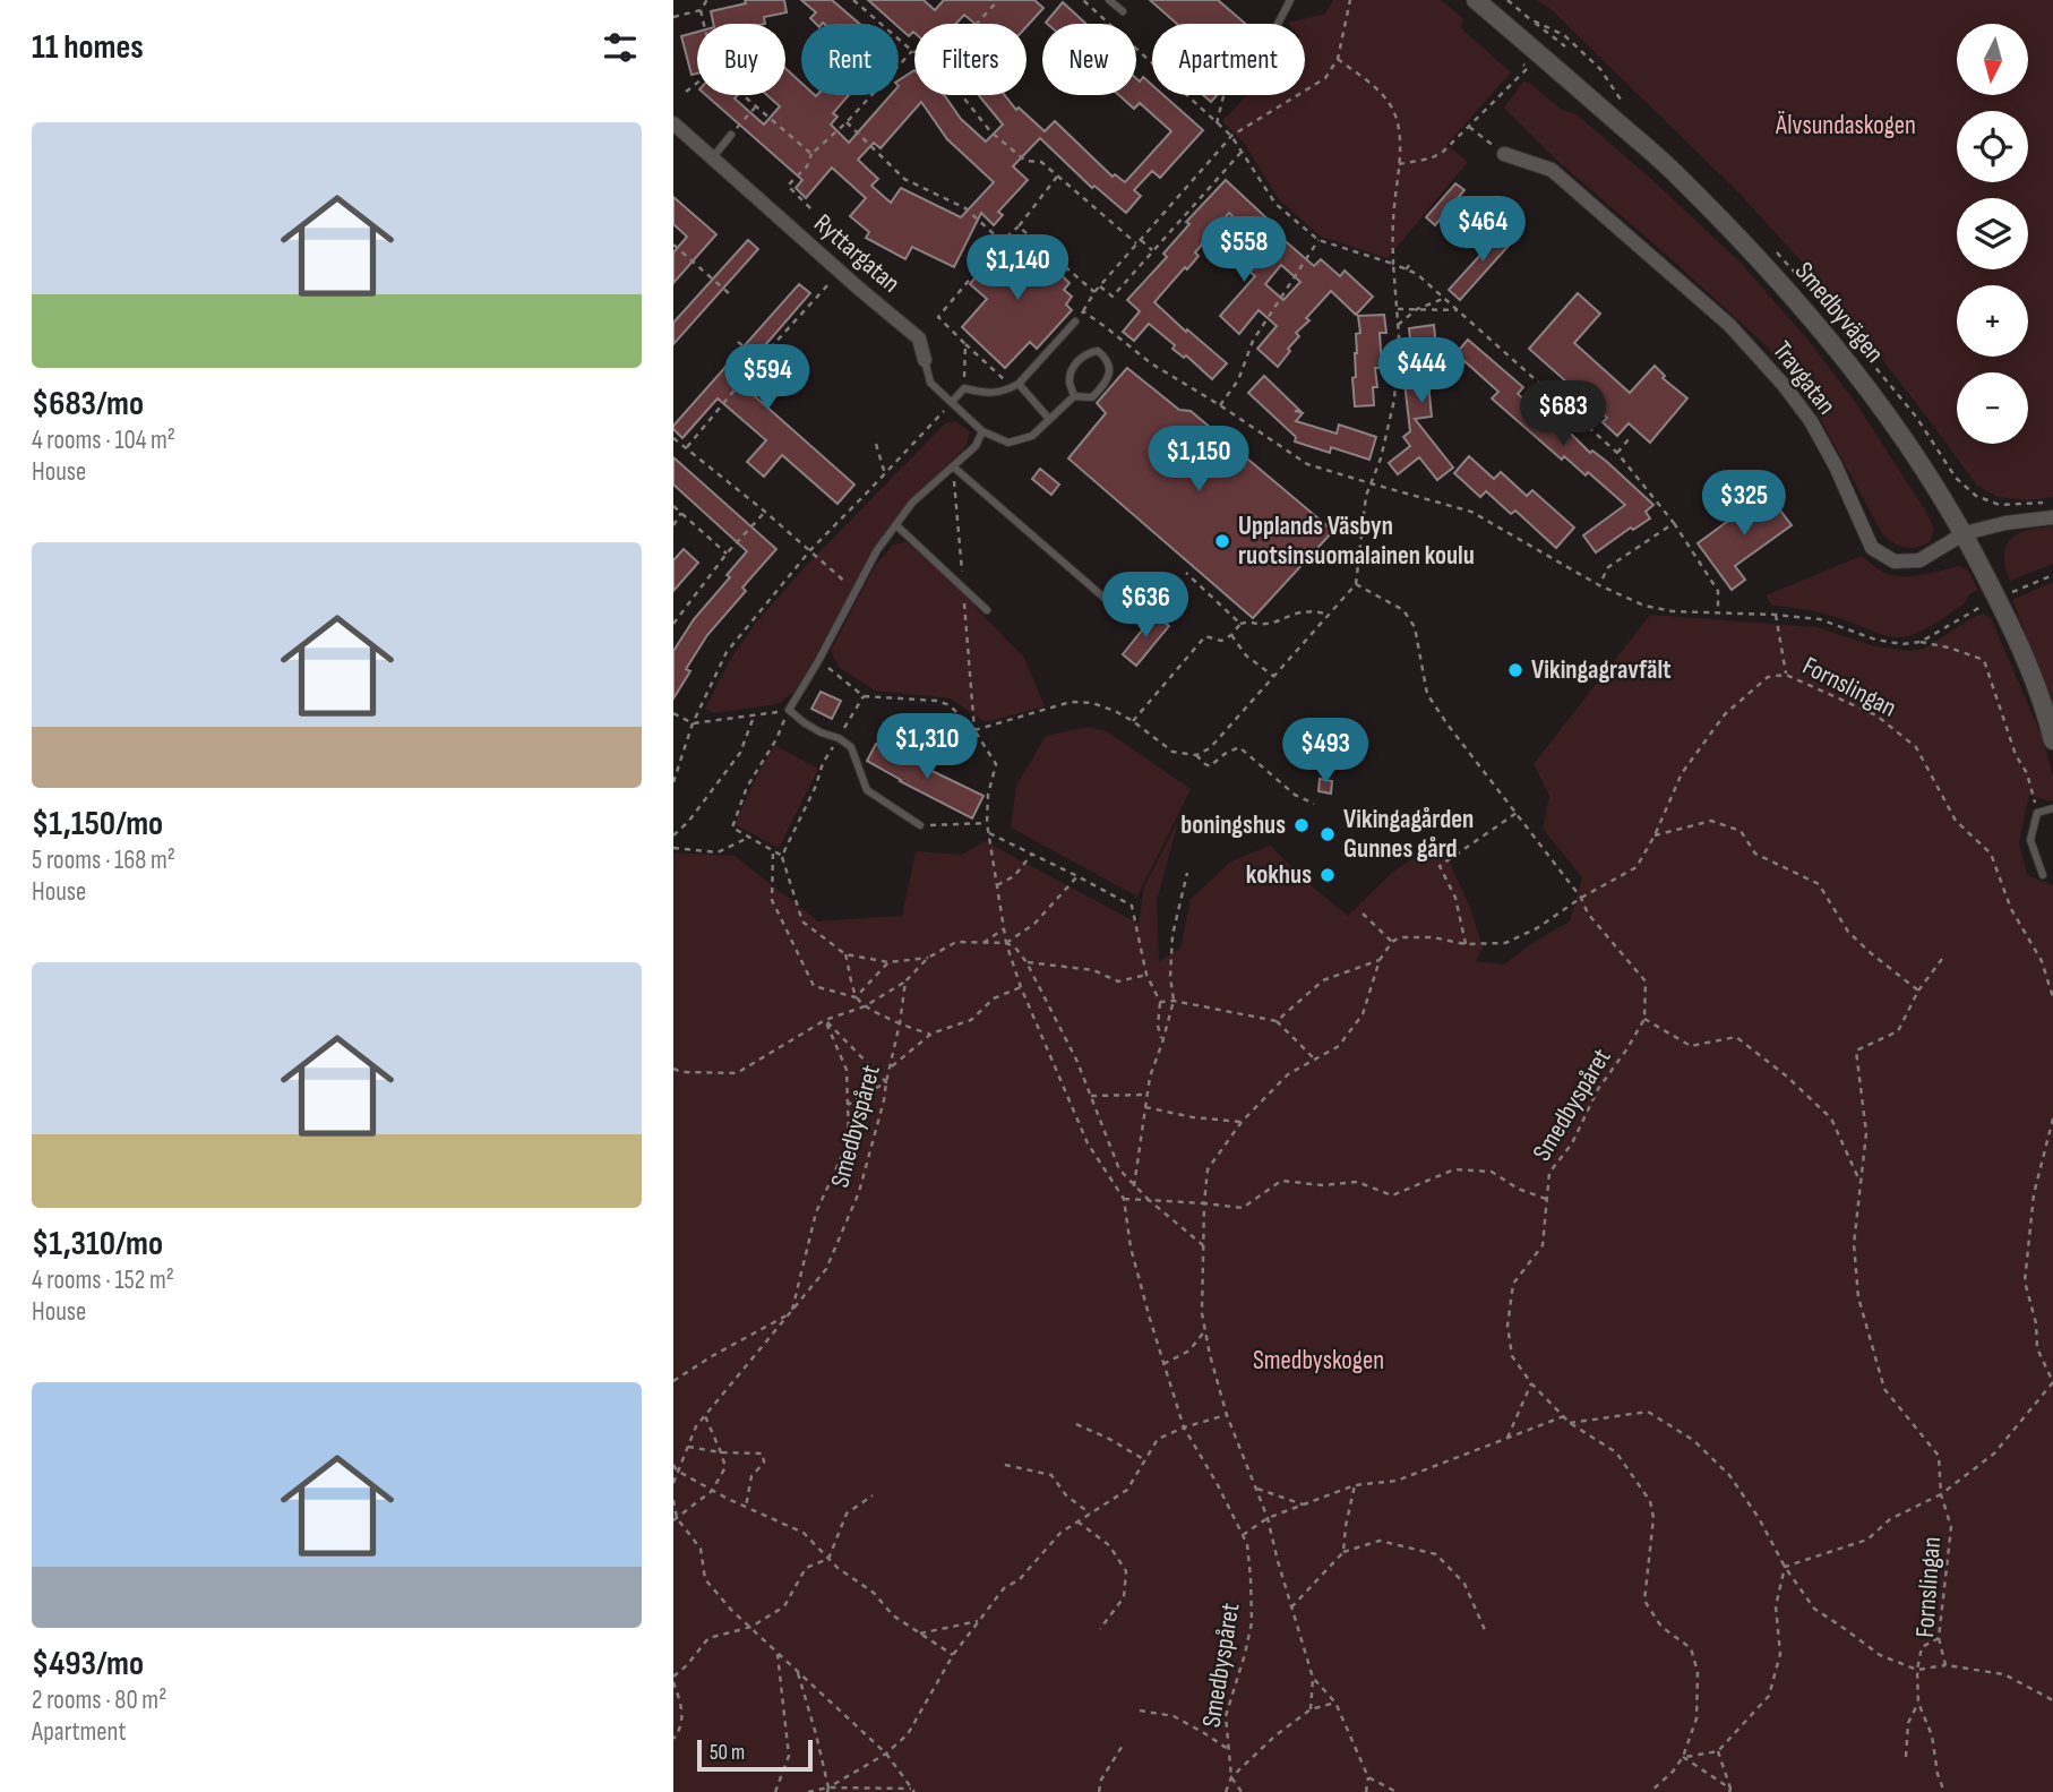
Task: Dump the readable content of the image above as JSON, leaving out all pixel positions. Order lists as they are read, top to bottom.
{
  "streets": {
    "street": ["Ryttargatan", "Smedbyvägen", "Travgatan"],
    "path": ["Fornslingan", "Smedbyspåret"]
  },
  "crossings": [
    ["Smedbyvägen", "Travgatan"]
  ],
  "parks": ["Älvsundaskogen", "Smedbyskogen"],
  "places": [
    "Upplands Väsbyn ruotsinsuomalainen koulu",
    "Vikingagravfält",
    "boningshus",
    "Vikingagården Gunnes gård",
    "kokhus"
  ],
  "scale_bar": "50 m",
  "north": "bottom",
  "page": {
    "heading": "11 homes",
    "map_buttons": ["+", "−"],
    "chip": [
      "Buy",
      "Rent",
      "Filters",
      "New",
      "Apartment"
    ],
    "list": [
      {
        "name": "$683/mo",
        "note": "4 rooms · 104 m² · House"
      },
      {
        "name": "$1,150/mo",
        "note": "5 rooms · 168 m² · House"
      },
      {
        "name": "$1,310/mo",
        "note": "4 rooms · 152 m² · House"
      },
      {
        "name": "$493/mo",
        "note": "2 rooms · 80 m² · Apartment"
      }
    ],
    "price": [
      "$464",
      "$558",
      "$1,140",
      "$444",
      "$594",
      "$683",
      "$1,150",
      "$325",
      "$636",
      "$1,310",
      "$493"
    ],
    "scale": "50 m"
  }
}
